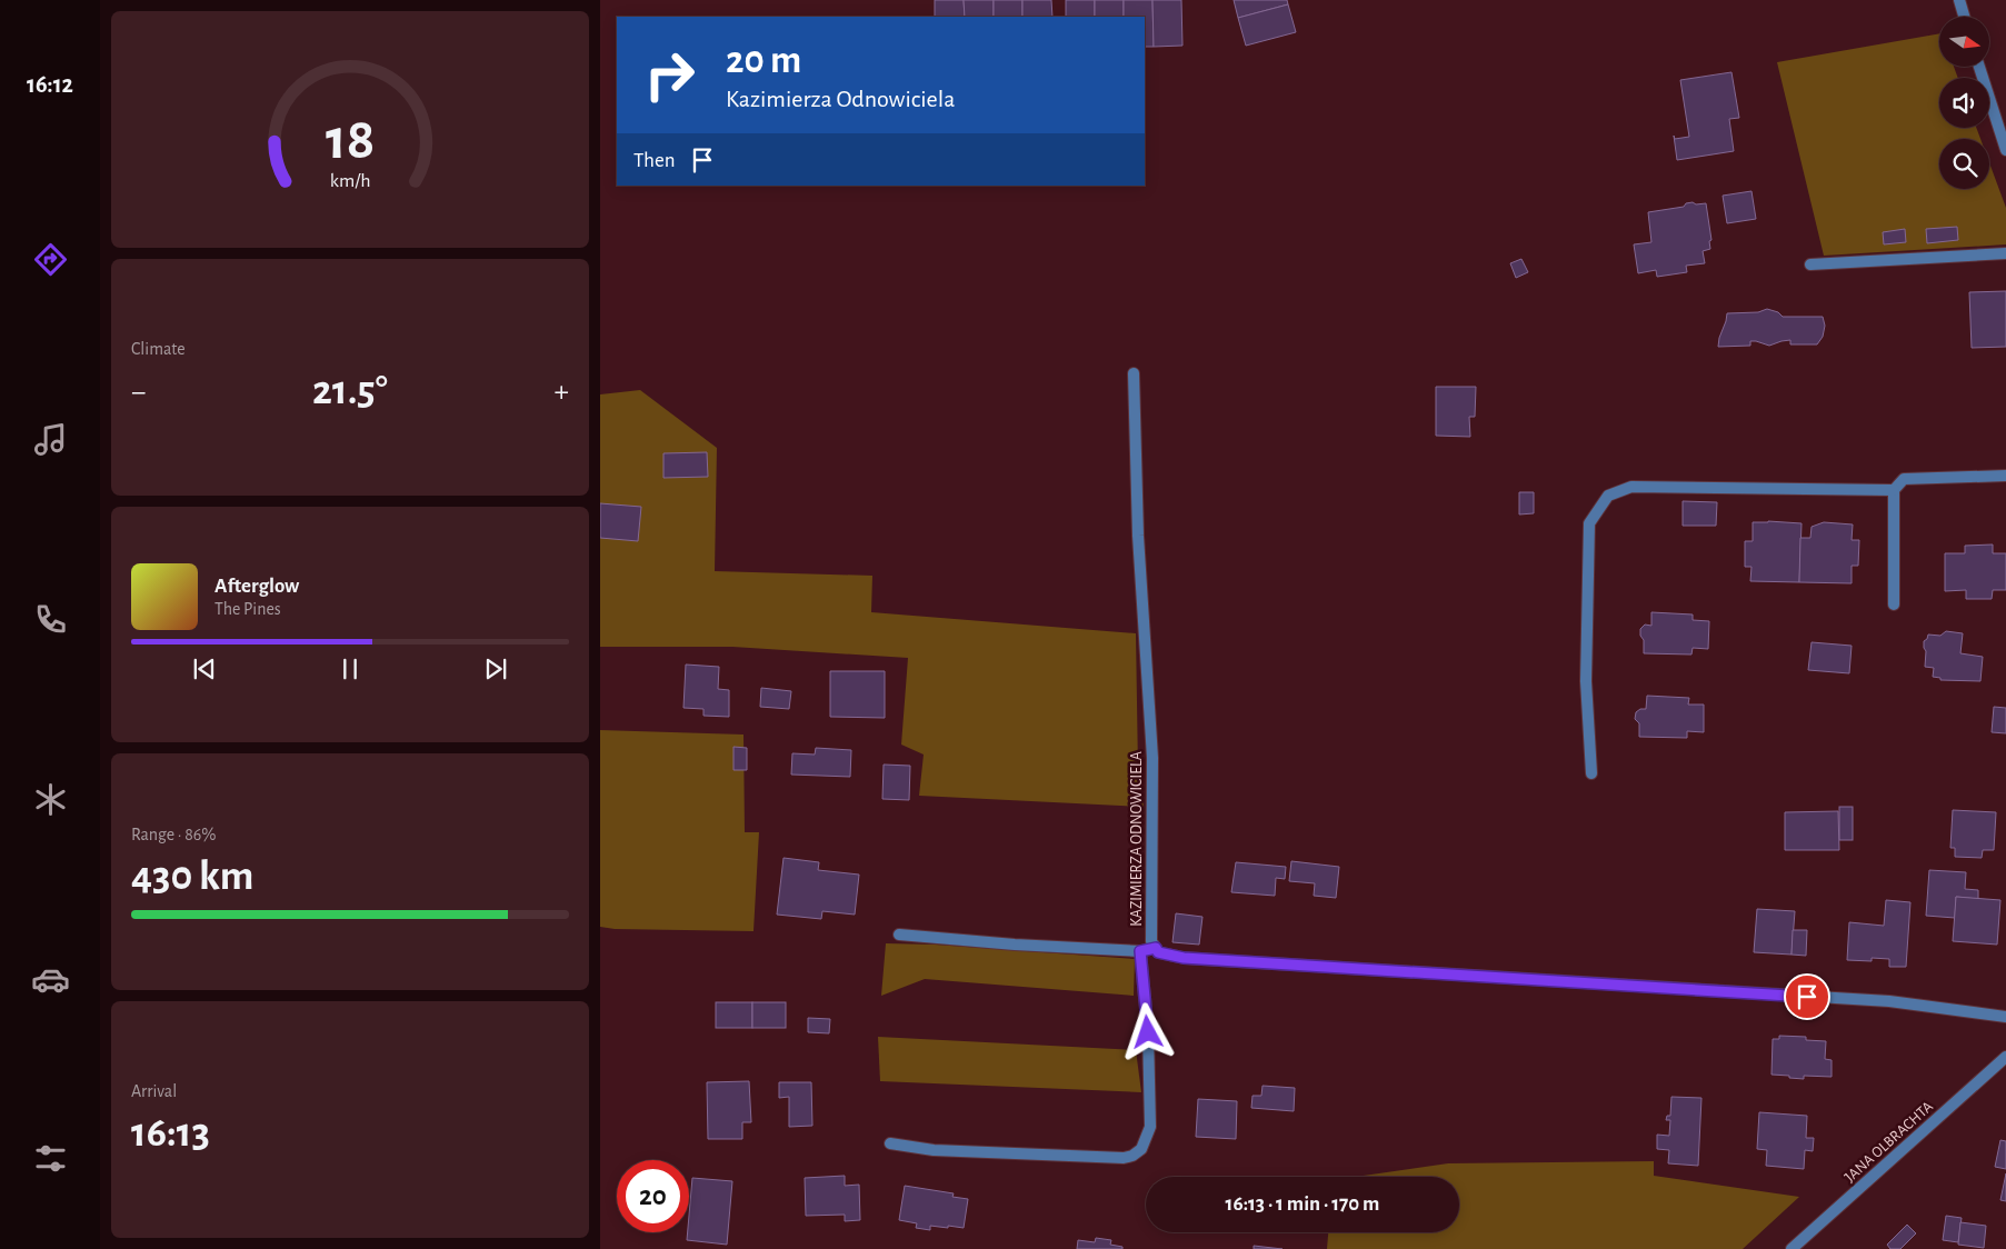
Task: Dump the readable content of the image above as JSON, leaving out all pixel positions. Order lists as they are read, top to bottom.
{
  "streets": {
    "street": ["KAZIMIERZA ODNOWICIELA", "JANA OLBRACHTA"]
  },
  "north": "right",
  "page": {
    "tabs": "16:12",
    "turn": ["20 m", "Kazimierza Odnowiciela"],
    "then": "Then",
    "tile": [
      "Climate",
      ["Range · 86%", "430 km"],
      ["Arrival", "16:13"]
    ],
    "heat": ["−", "21.5°", "+"],
    "song": ["Afterglow", "The Pines"],
    "limit": "20",
    "trip": "16:13 · 1 min · 170 m",
    "gauge": ["18", "km/h"]
  }
}
